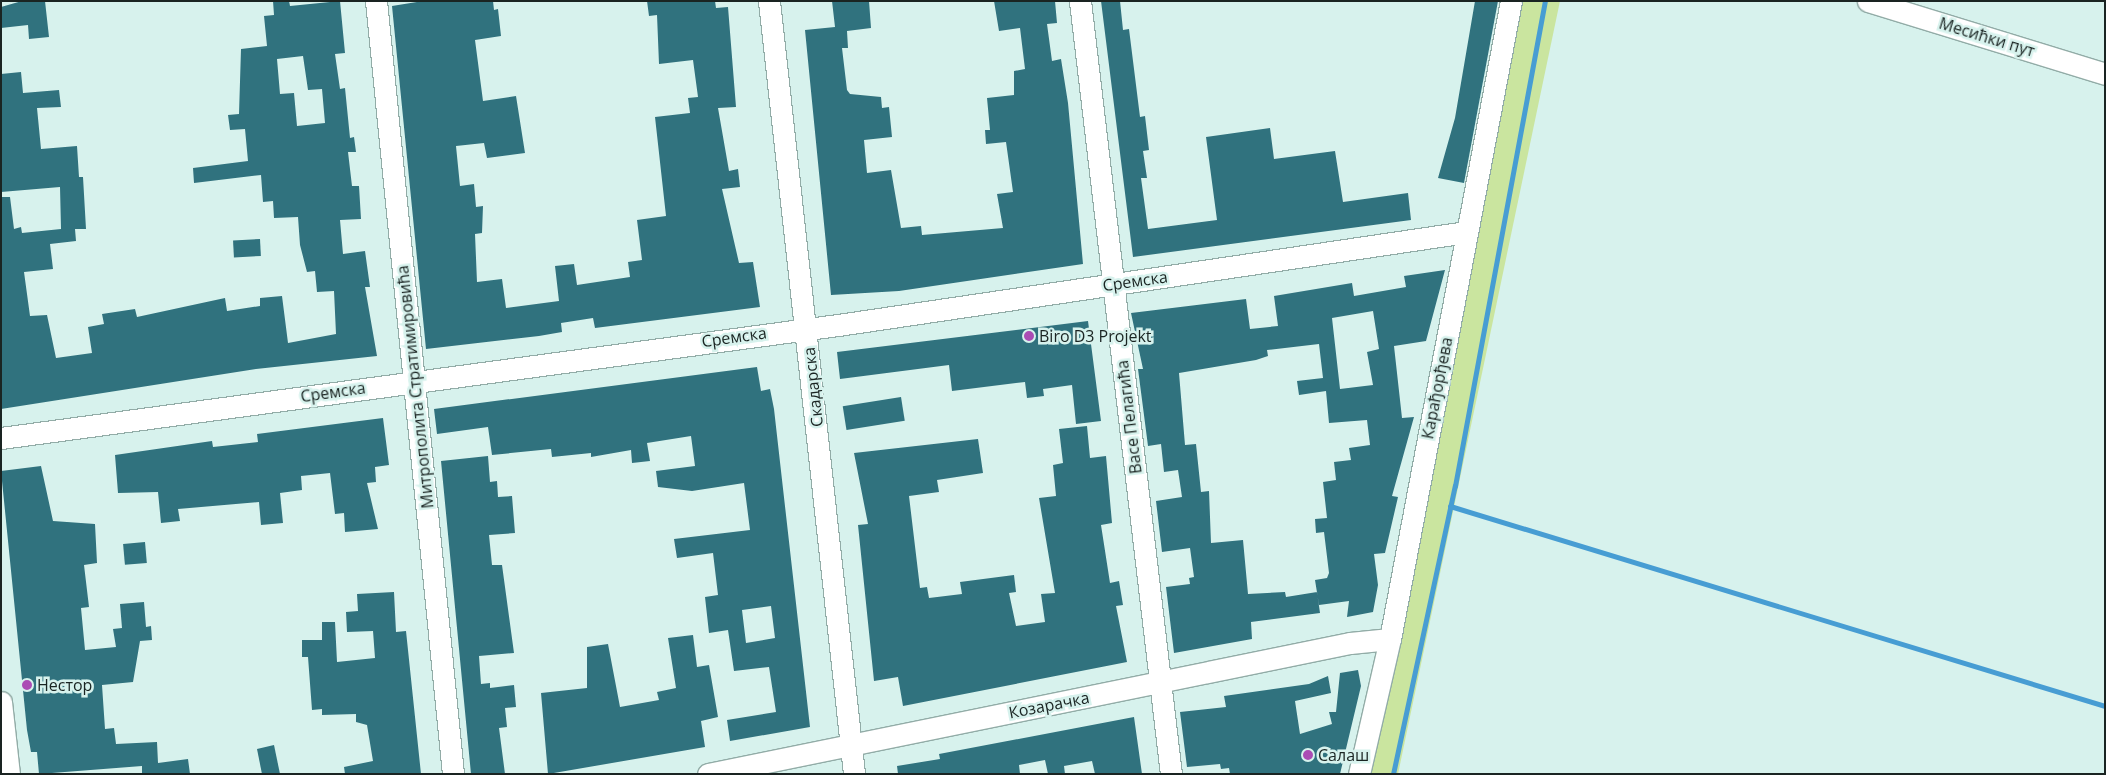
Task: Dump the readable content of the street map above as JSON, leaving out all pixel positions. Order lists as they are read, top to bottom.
{
  "streets": {
    "street": [
      "Месићки пут",
      "Сремска",
      "Митрополита Стратимировића",
      "Скадарска",
      "Карађорђева",
      "Васе Пелагића",
      "Козарачка"
    ]
  },
  "crossings": [
    ["Сремска", "Митрополита Стратимировића"],
    ["Сремска", "Скадарска"],
    ["Сремска", "Карађорђева"],
    ["Сремска", "Васе Пелагића"],
    ["Скадарска", "Козарачка"],
    ["Карађорђева", "Козарачка"],
    ["Васе Пелагића", "Козарачка"]
  ],
  "places": ["Biro D3 Projekt", "Нестор", "Салаш"]
}
